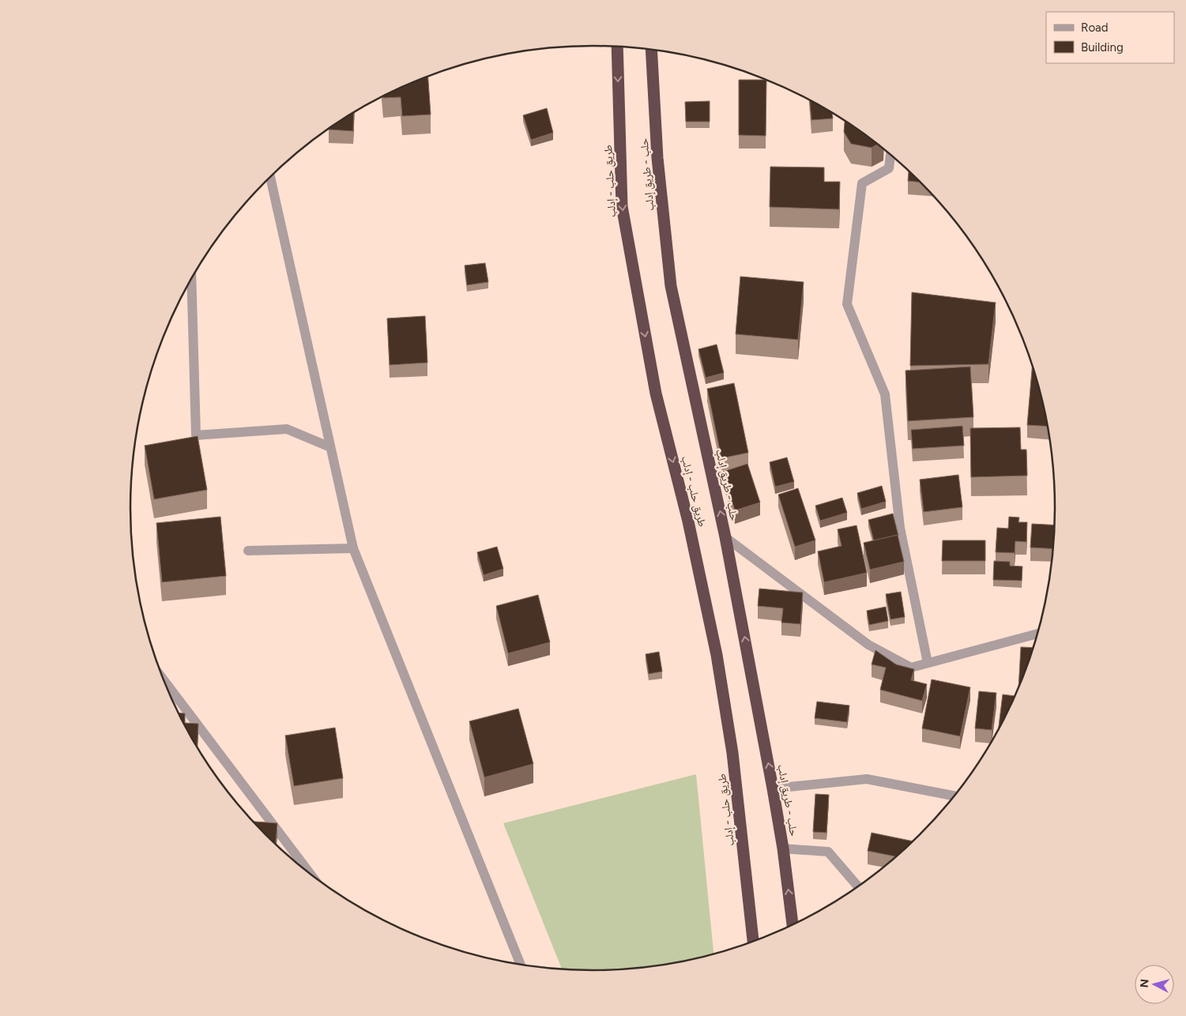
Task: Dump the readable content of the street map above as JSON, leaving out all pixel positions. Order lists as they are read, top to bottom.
{
  "streets": {
    "highway": ["حلب - طريق إدلب", "طريق حلب - إدلب"]
  },
  "one_way": ["حلب - طريق إدلب", "طريق حلب - إدلب"],
  "legend": ["Road", "Building"],
  "north": "left"
}
